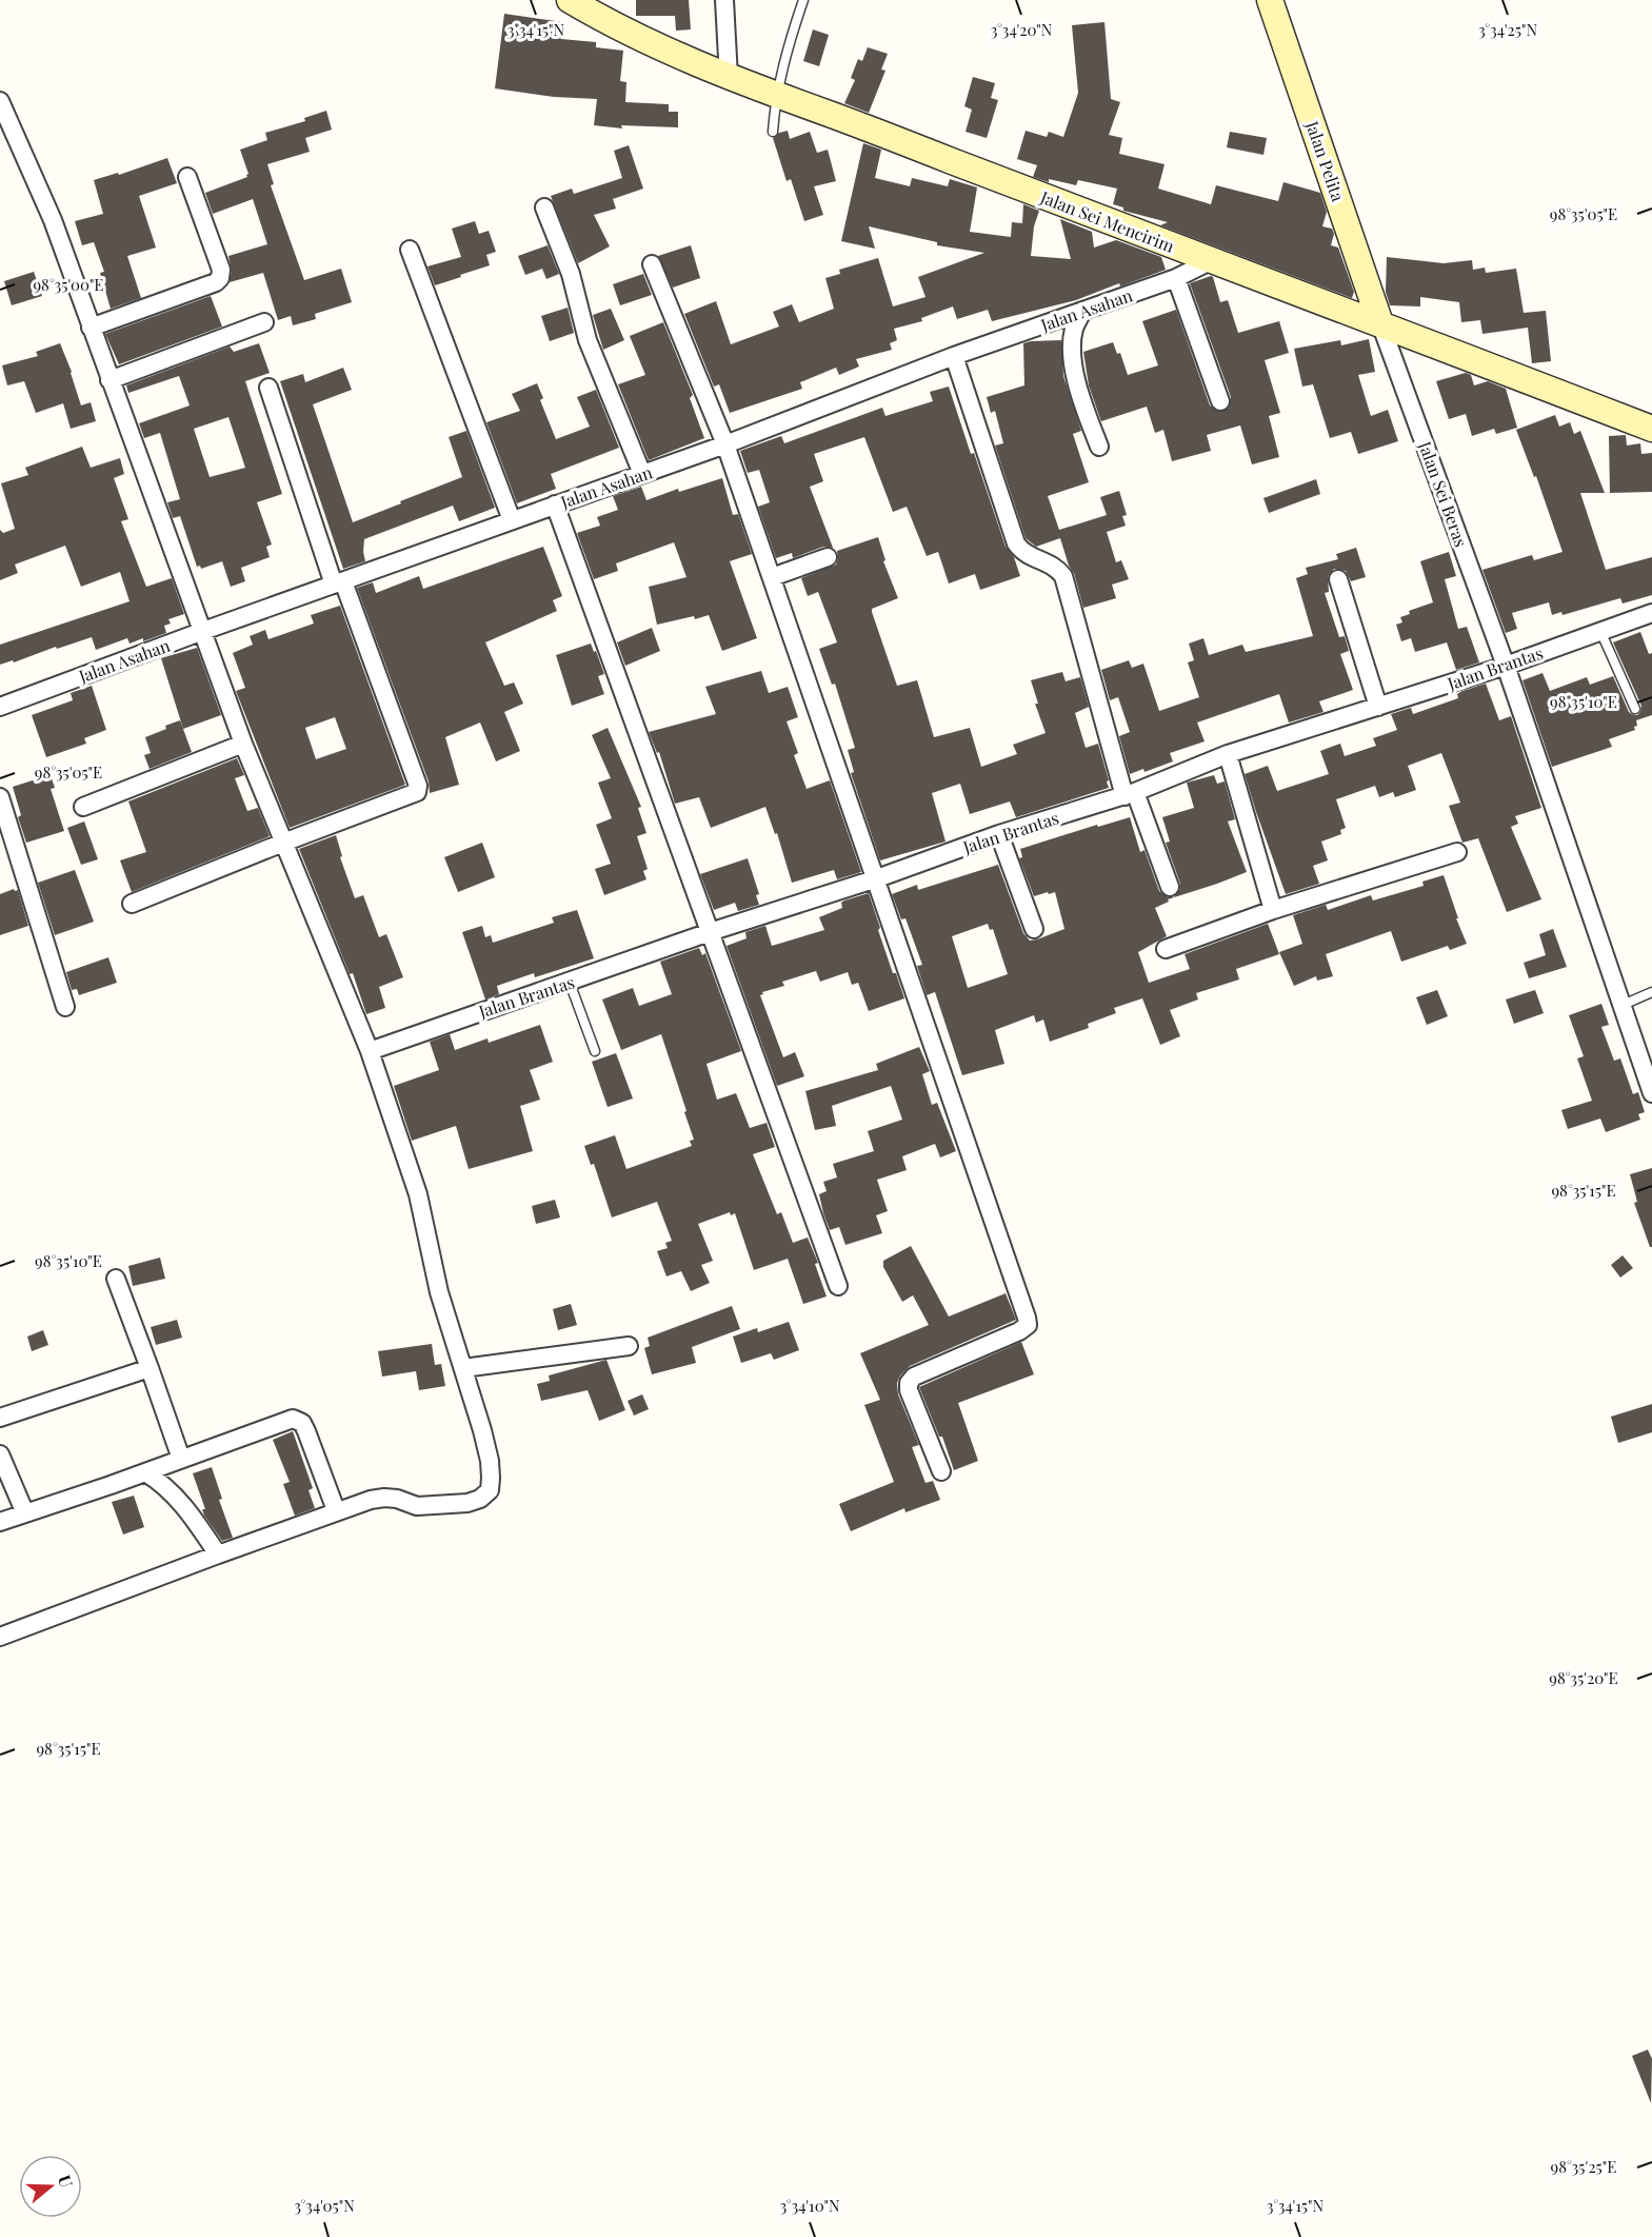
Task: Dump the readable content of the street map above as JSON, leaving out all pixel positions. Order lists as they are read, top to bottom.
{
  "streets": {
    "street": [
      "Jalan Pelita",
      "Jalan Sei Mencirim",
      "Jalan Asahan",
      "Jalan Sei Beras",
      "Jalan Brantas"
    ]
  },
  "crossings": [
    ["Jalan Pelita", "Jalan Sei Mencirim"],
    ["Jalan Pelita", "Jalan Sei Beras"],
    ["Jalan Sei Mencirim", "Jalan Asahan"],
    ["Jalan Sei Mencirim", "Jalan Sei Beras"],
    ["Jalan Sei Beras", "Jalan Brantas"]
  ],
  "north": "right",
  "coordinates": [
    "3°34'15\"N",
    "3°34'25\"N",
    "3°34'20\"N",
    "98°35'05\"E",
    "98°35'00\"E",
    "98°35'10\"E",
    "98°35'15\"E",
    "98°35'20\"E",
    "98°35'25\"E",
    "3°34'05\"N",
    "3°34'10\"N"
  ]
}
